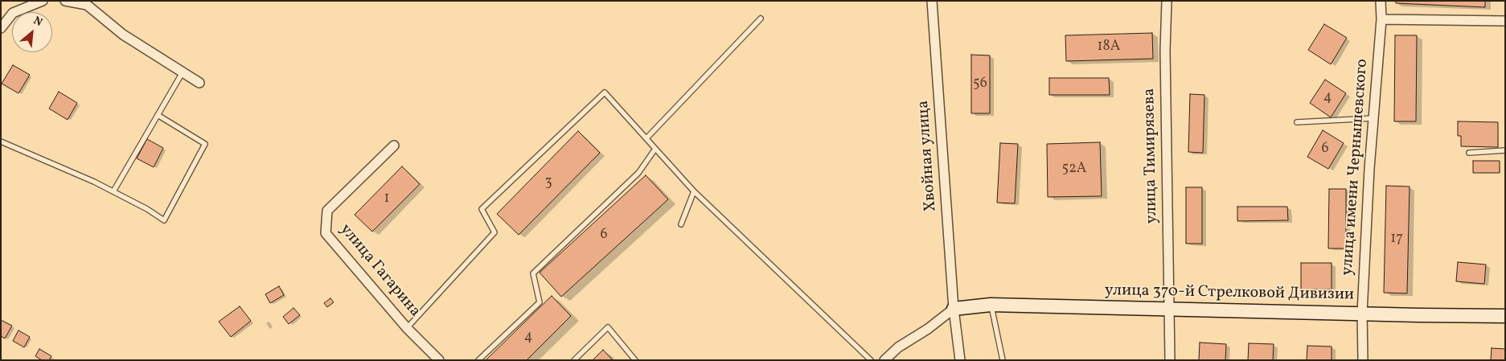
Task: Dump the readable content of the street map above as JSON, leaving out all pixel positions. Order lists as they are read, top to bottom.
{
  "streets": {
    "street": [
      "Хвойная улица",
      "улица Тимирязева",
      "улица имени Чернышевского",
      "улица Гагарина",
      "улица 370-й Стрелковой Дивизии"
    ]
  },
  "crossings": [
    ["Хвойная улица", "улица 370-й Стрелковой Дивизии"],
    ["улица Тимирязева", "улица 370-й Стрелковой Дивизии"],
    ["улица имени Чернышевского", "улица 370-й Стрелковой Дивизии"]
  ],
  "house_numbers": [
    "18А",
    "56",
    "4",
    "6",
    "52А",
    "3",
    "1",
    "6",
    "17",
    "4"
  ],
  "north": "top right"
}
